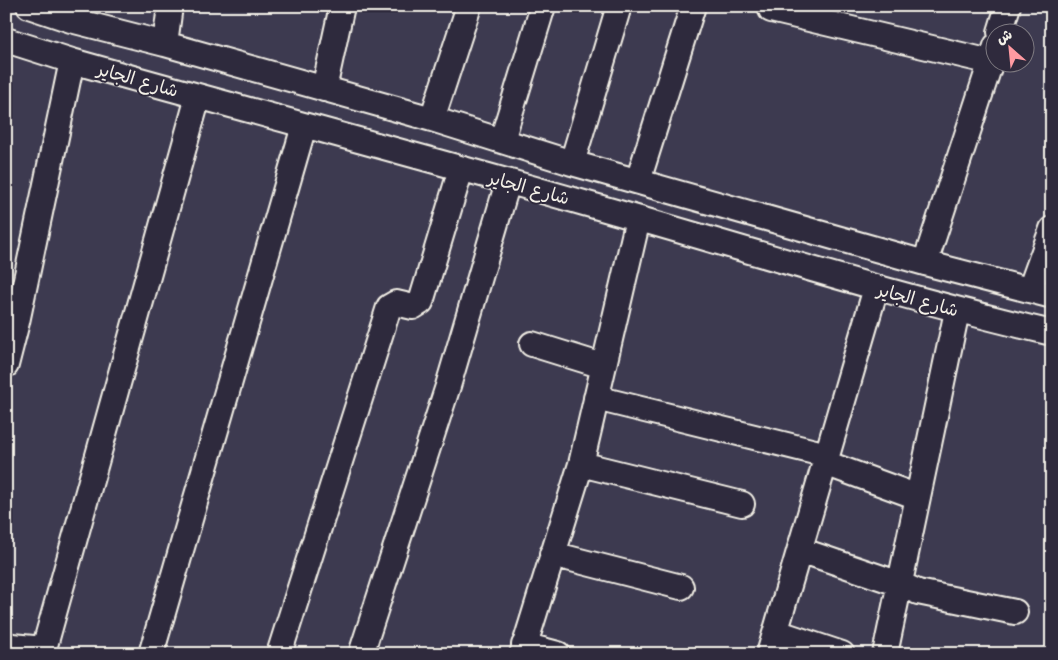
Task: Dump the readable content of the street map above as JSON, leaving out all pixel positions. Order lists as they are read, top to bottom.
{
  "streets": {
    "street": ["شارع الجاير"]
  },
  "north": "top left"
}
